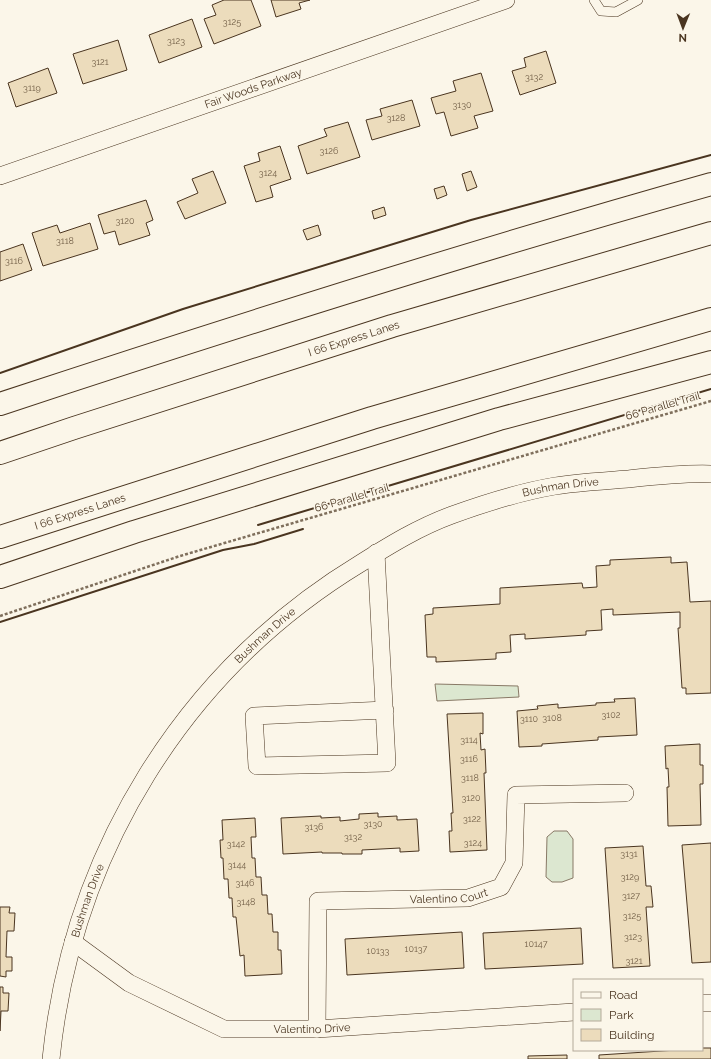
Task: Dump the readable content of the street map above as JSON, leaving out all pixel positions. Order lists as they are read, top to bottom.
{
  "streets": {
    "highway": ["I 66 Express Lanes"],
    "street": [
      "Fair Woods Parkway",
      "Bushman Drive",
      "Valentino Court",
      "Valentino Drive"
    ],
    "path": ["66 Parallel Trail"]
  },
  "crossings": [
    ["Bushman Drive", "Valentino Drive"],
    ["Valentino Court", "Valentino Drive"]
  ],
  "house_numbers": [
    "3125",
    "3123",
    "3121",
    "3132",
    "3119",
    "3130",
    "3128",
    "3126",
    "3124",
    "3120",
    "3118",
    "3116",
    "3102",
    "3108",
    "3110",
    "3114",
    "3116",
    "3118",
    "3120",
    "3122",
    "3130",
    "3136",
    "3132",
    "3124",
    "3142",
    "3131",
    "3144",
    "3129",
    "3146",
    "3127",
    "3148",
    "3125",
    "3123",
    "10147",
    "10137",
    "10133",
    "3121"
  ],
  "legend": ["Road", "Park", "Building"],
  "north": "bottom"
}
